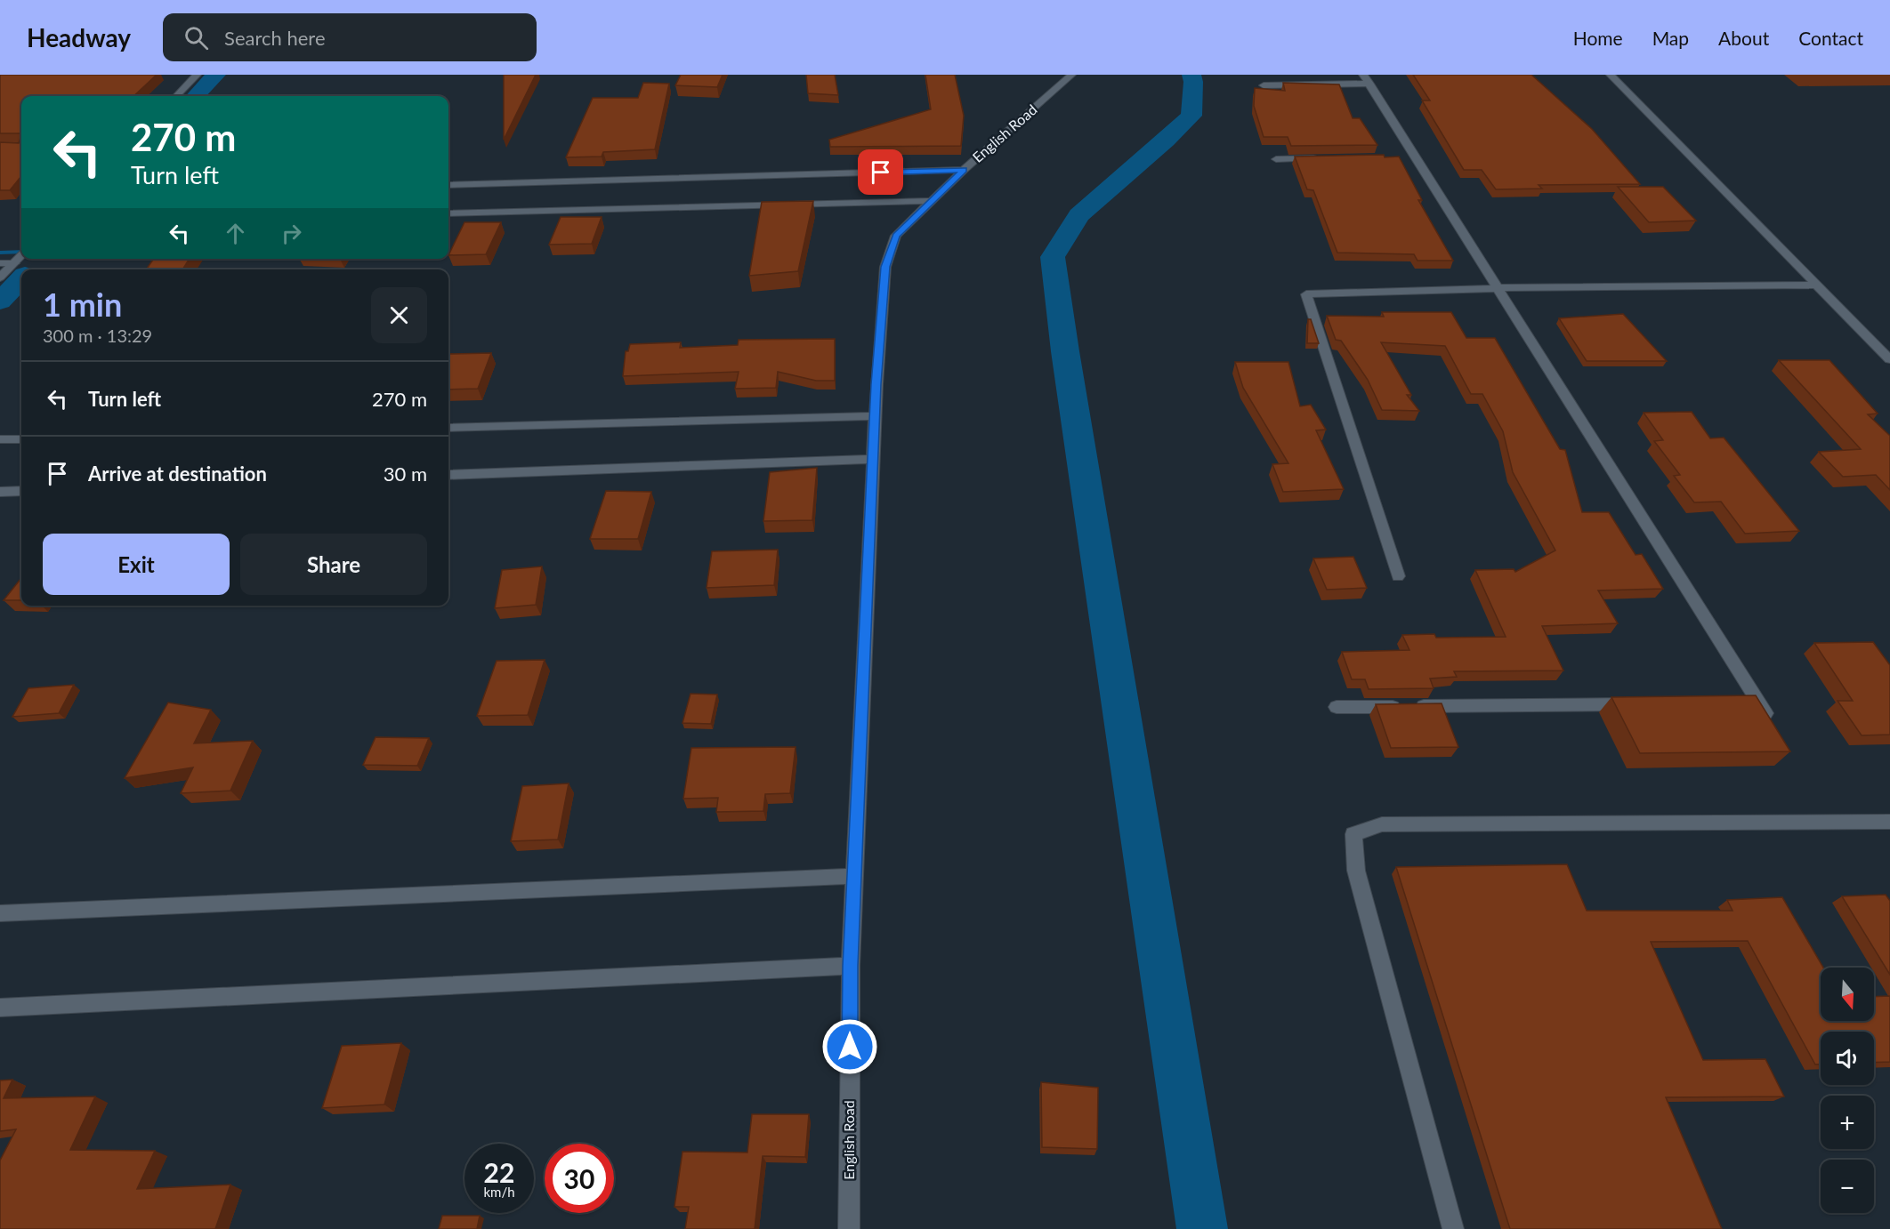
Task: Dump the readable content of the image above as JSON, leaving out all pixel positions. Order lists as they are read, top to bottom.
{
  "streets": {
    "street": ["English Road"]
  },
  "north": "bottom",
  "page": {
    "header": "Headway",
    "search": "Search here",
    "nav": [
      "Home",
      "Map",
      "About",
      "Contact"
    ],
    "turn": ["270 m", "Turn left"],
    "heading": ["1 min", "300 m · 13:29"],
    "list": [
      {
        "name": "Turn left",
        "value": "270 m"
      },
      {
        "name": "Arrive at destination",
        "value": "30 m"
      }
    ],
    "buttons": ["Exit", "Share"],
    "map_buttons": ["+", "−"],
    "speed": "22 km/h",
    "limit": "30"
  }
}
